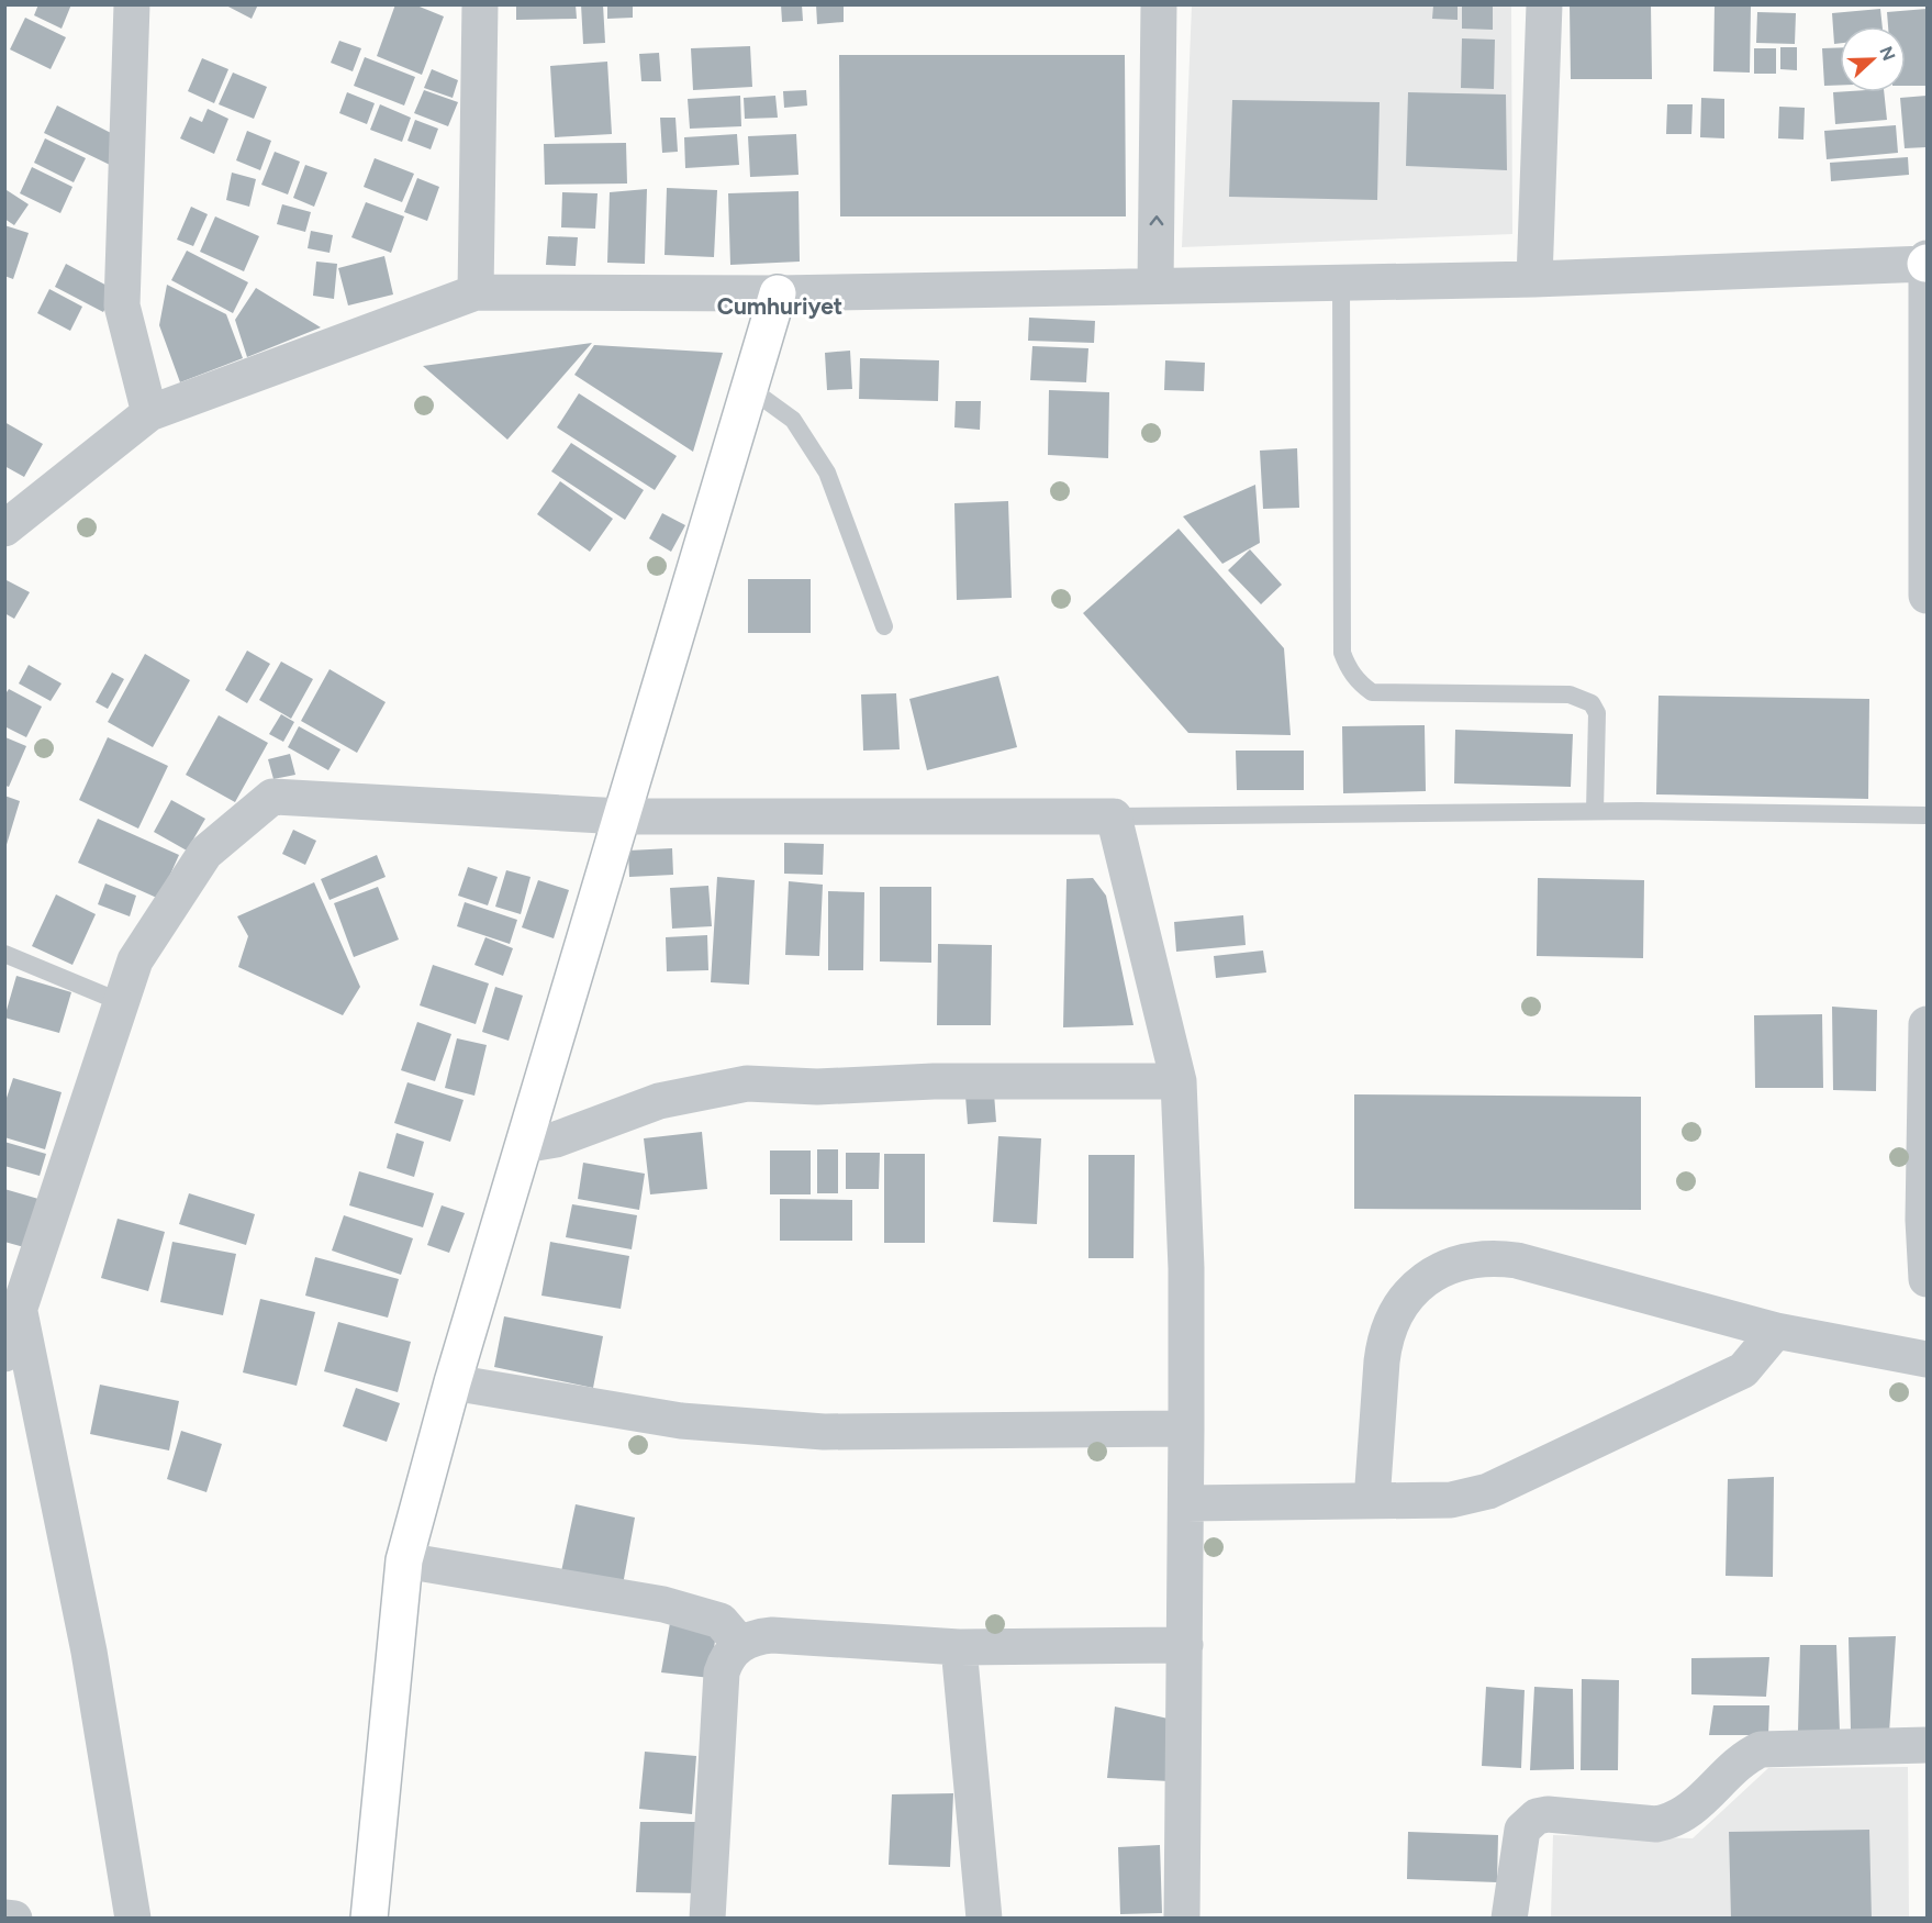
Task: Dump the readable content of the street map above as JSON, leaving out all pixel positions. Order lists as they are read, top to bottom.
{
  "districts": ["Cumhuriyet"],
  "north": "right"
}
